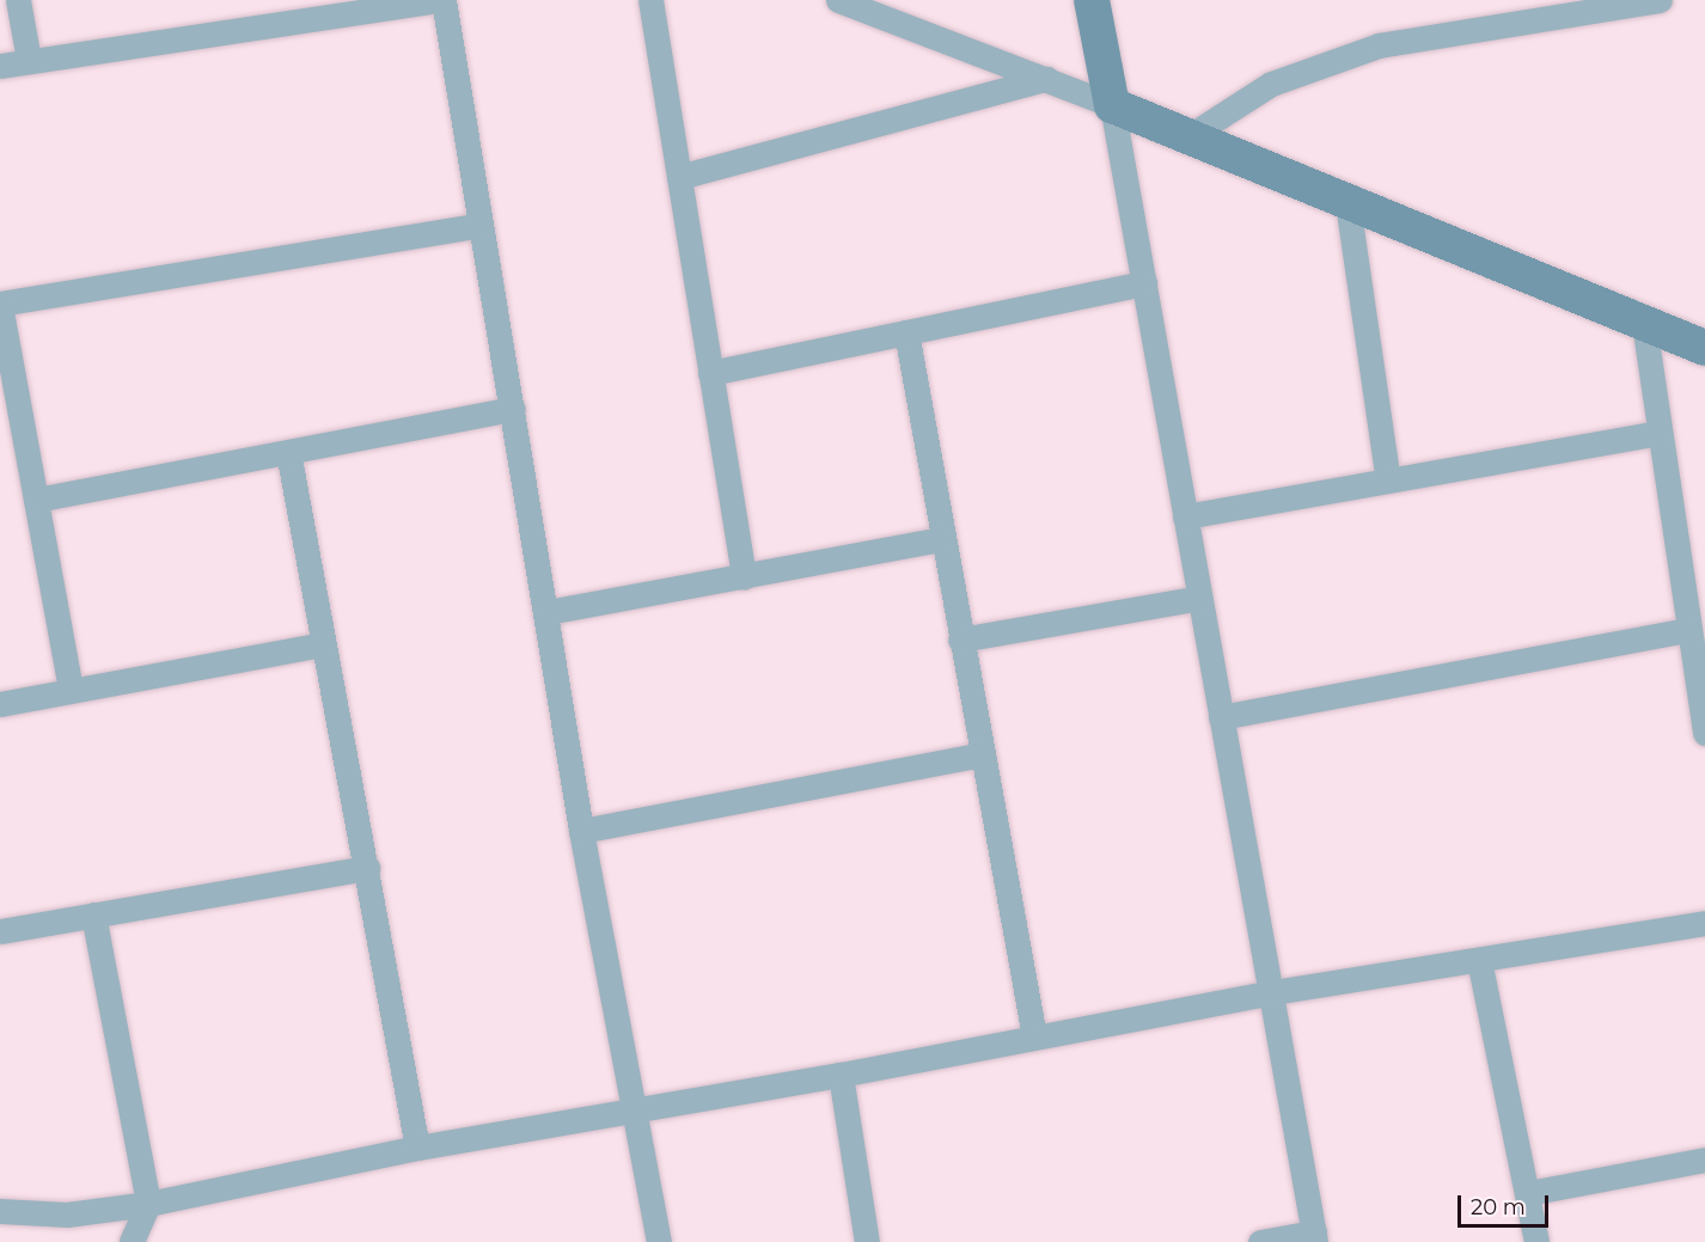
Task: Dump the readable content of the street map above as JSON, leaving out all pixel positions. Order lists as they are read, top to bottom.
{
  "scale_bar": "20 m"
}
